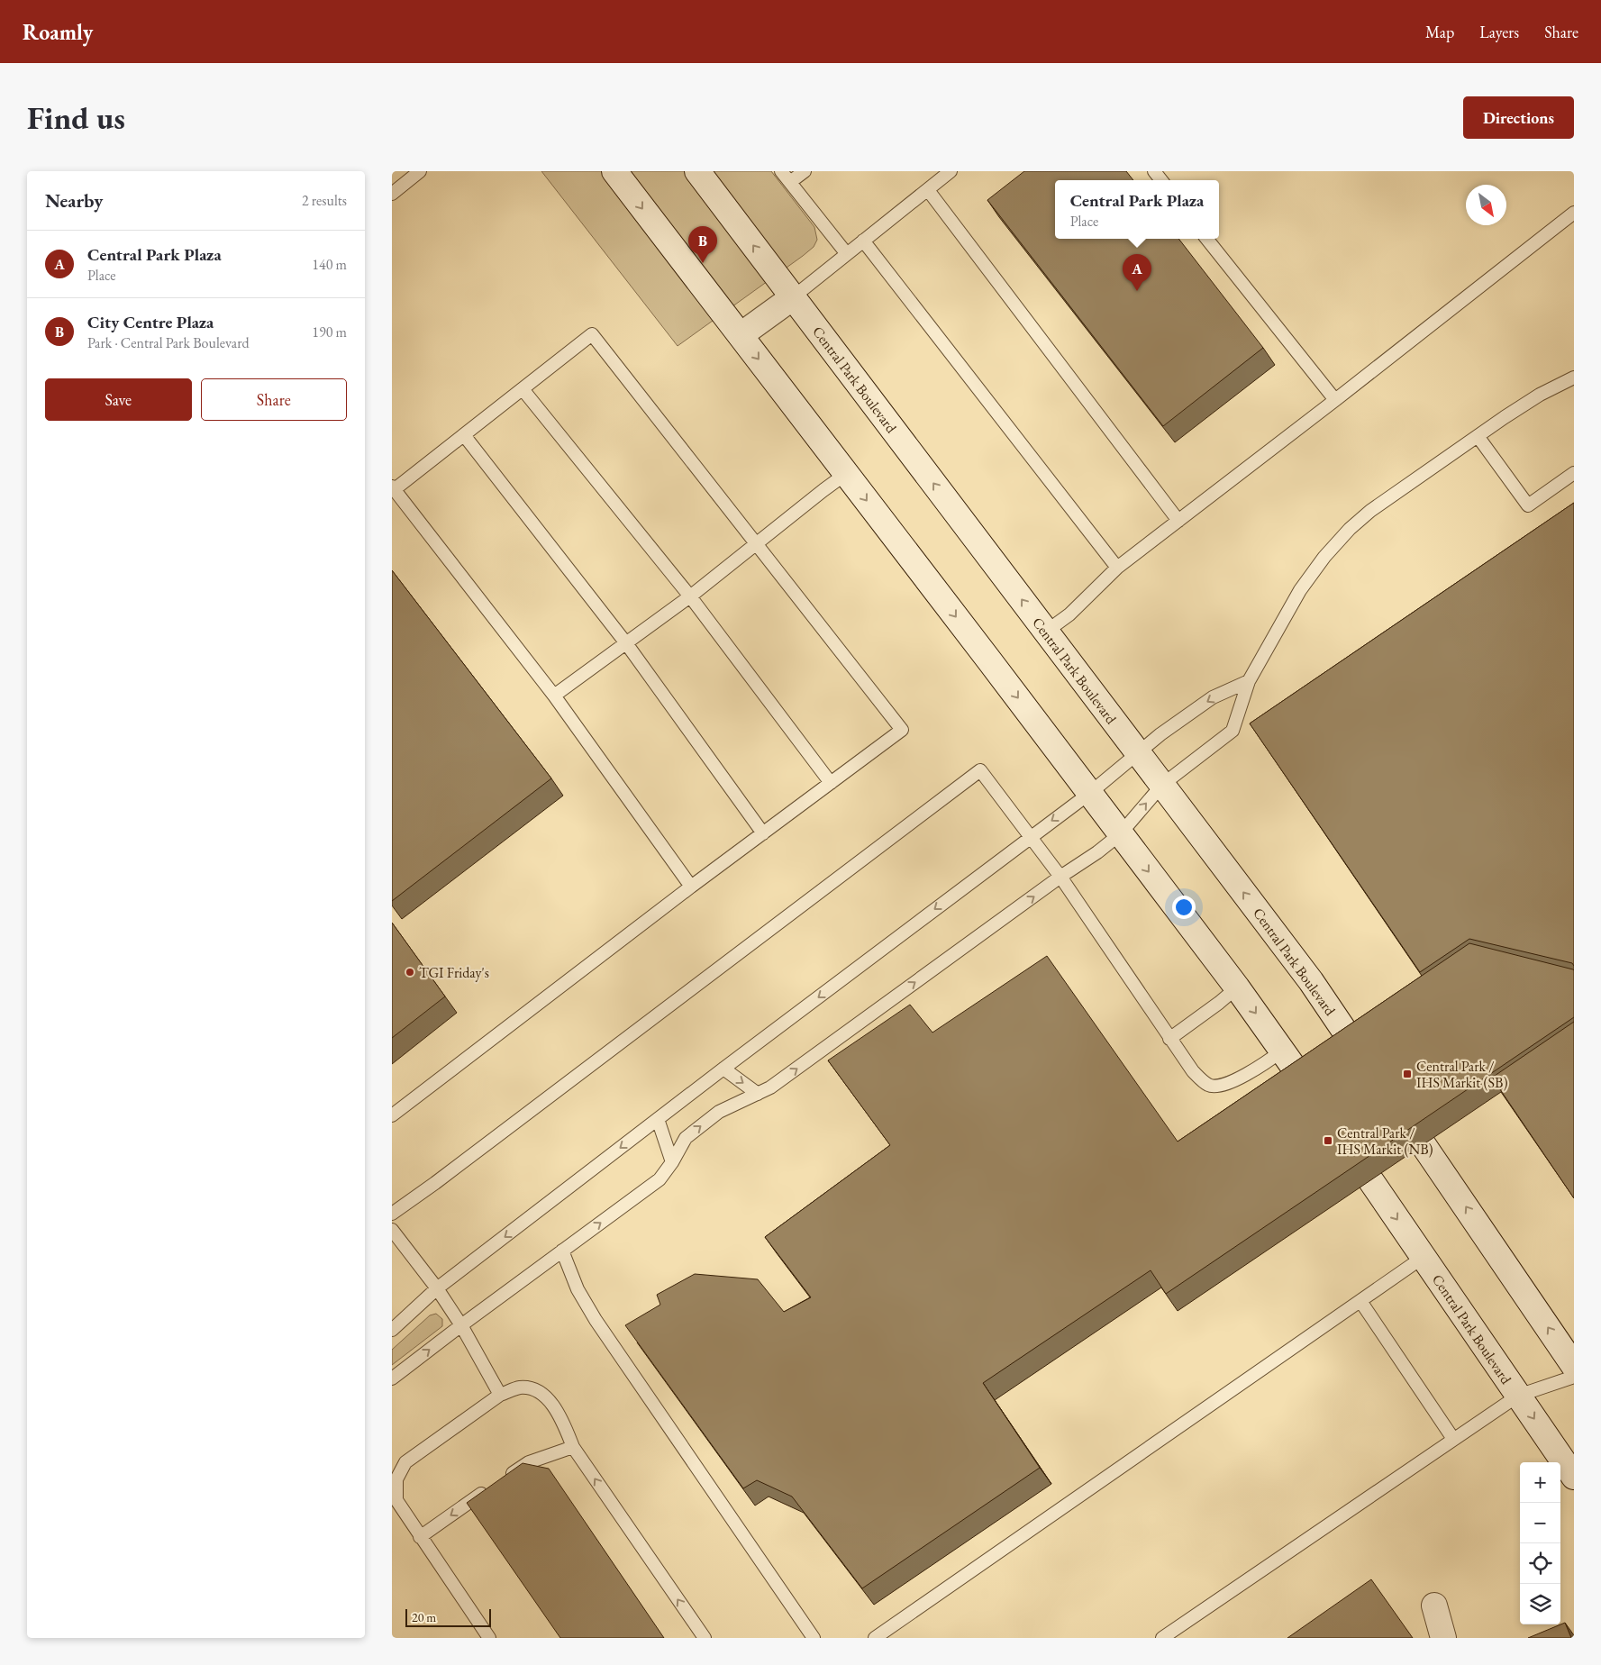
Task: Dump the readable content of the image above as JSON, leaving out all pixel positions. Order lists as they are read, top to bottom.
{
  "streets": {
    "street": ["Central Park Boulevard"]
  },
  "places": {
    "other": ["TGI Friday's"],
    "transit": ["Central Park / IHS Markit (SB)", "Central Park / IHS Markit (NB)"]
  },
  "scale_bar": "20 m",
  "north": "bottom right",
  "page": {
    "header": "Roamly",
    "nav": ["Map", "Layers", "Share"],
    "buttons": [
      "Directions",
      ["Save", "Share"]
    ],
    "title": "Find us",
    "heading": ["Nearby", "2 results"],
    "popup": ["Central Park Plaza", "Place"],
    "pins": ["B", "A"],
    "list": [
      {
        "mark": "A",
        "name": "Central Park Plaza",
        "note": "Place",
        "value": "140 m"
      },
      {
        "mark": "B",
        "name": "City Centre Plaza",
        "note": "Park · Central Park Boulevard",
        "value": "190 m"
      }
    ],
    "map_buttons": ["+", "−"],
    "scale": "20 m"
  }
}
